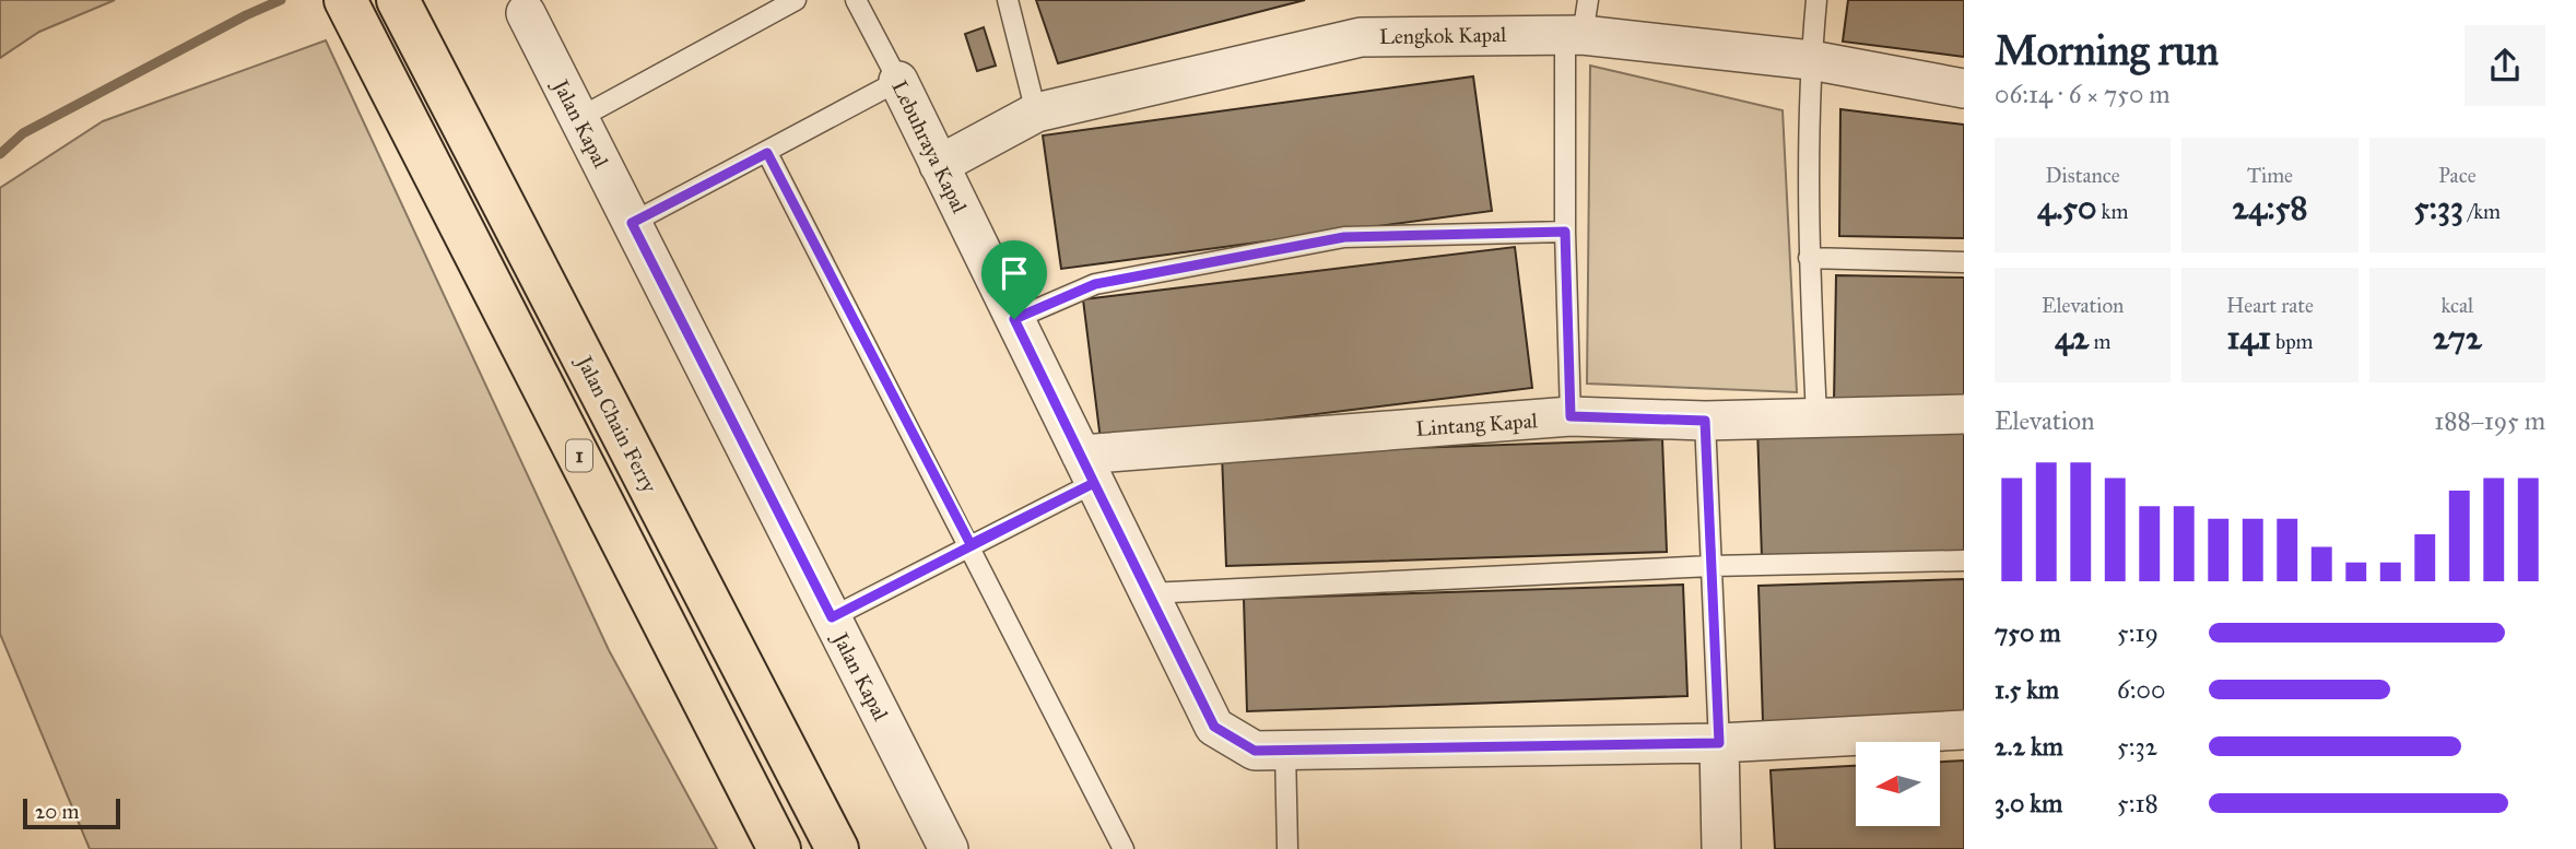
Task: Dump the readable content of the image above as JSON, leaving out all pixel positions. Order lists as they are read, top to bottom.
{
  "streets": {
    "highway": ["Jalan Chain Ferry", "1"],
    "street": [
      "Lengkok Kapal",
      "Jalan Kapal",
      "Lebuhraya Kapal",
      "Lintang Kapal"
    ]
  },
  "crossings": [
    ["Lengkok Kapal", "Lebuhraya Kapal"],
    ["Lebuhraya Kapal", "Lintang Kapal"]
  ],
  "scale_bar": "20 m",
  "north": "left",
  "page": {
    "heading": ["Morning run", "06:14 · 6 × 750 m"],
    "stats": [
      ["Distance", "4.50 km"],
      ["Time", "24:58"],
      ["Pace", "5:33 /km"],
      ["Elevation", "42 m"],
      ["Heart rate", "141 bpm"],
      ["kcal", "272"]
    ],
    "chart": ["Elevation", "188–195 m"],
    "list": [
      {
        "name": "750 m",
        "note": "5:19"
      },
      {
        "name": "1.5 km",
        "note": "6:00"
      },
      {
        "name": "2.2 km",
        "note": "5:32"
      },
      {
        "name": "3.0 km",
        "note": "5:18"
      }
    ],
    "scale": "20 m"
  }
}
